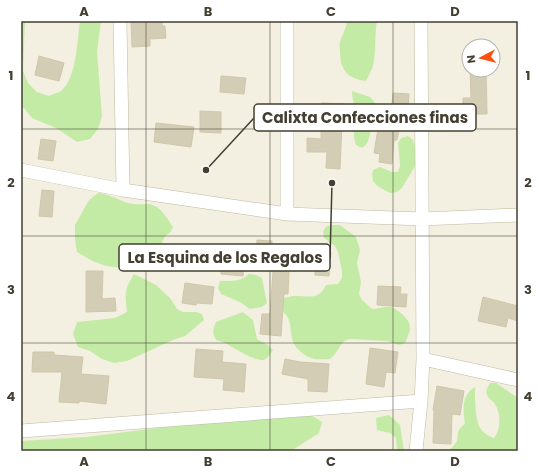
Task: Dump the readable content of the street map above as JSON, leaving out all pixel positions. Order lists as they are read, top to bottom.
{
  "places": ["Calixta Confecciones finas", "La Esquina de los Regalos"],
  "north": "left",
  "grid": {
    "columns": [
      "A",
      "B",
      "C",
      "D"
    ],
    "rows": [
      "1",
      "2",
      "3",
      "4"
    ]
  }
}
